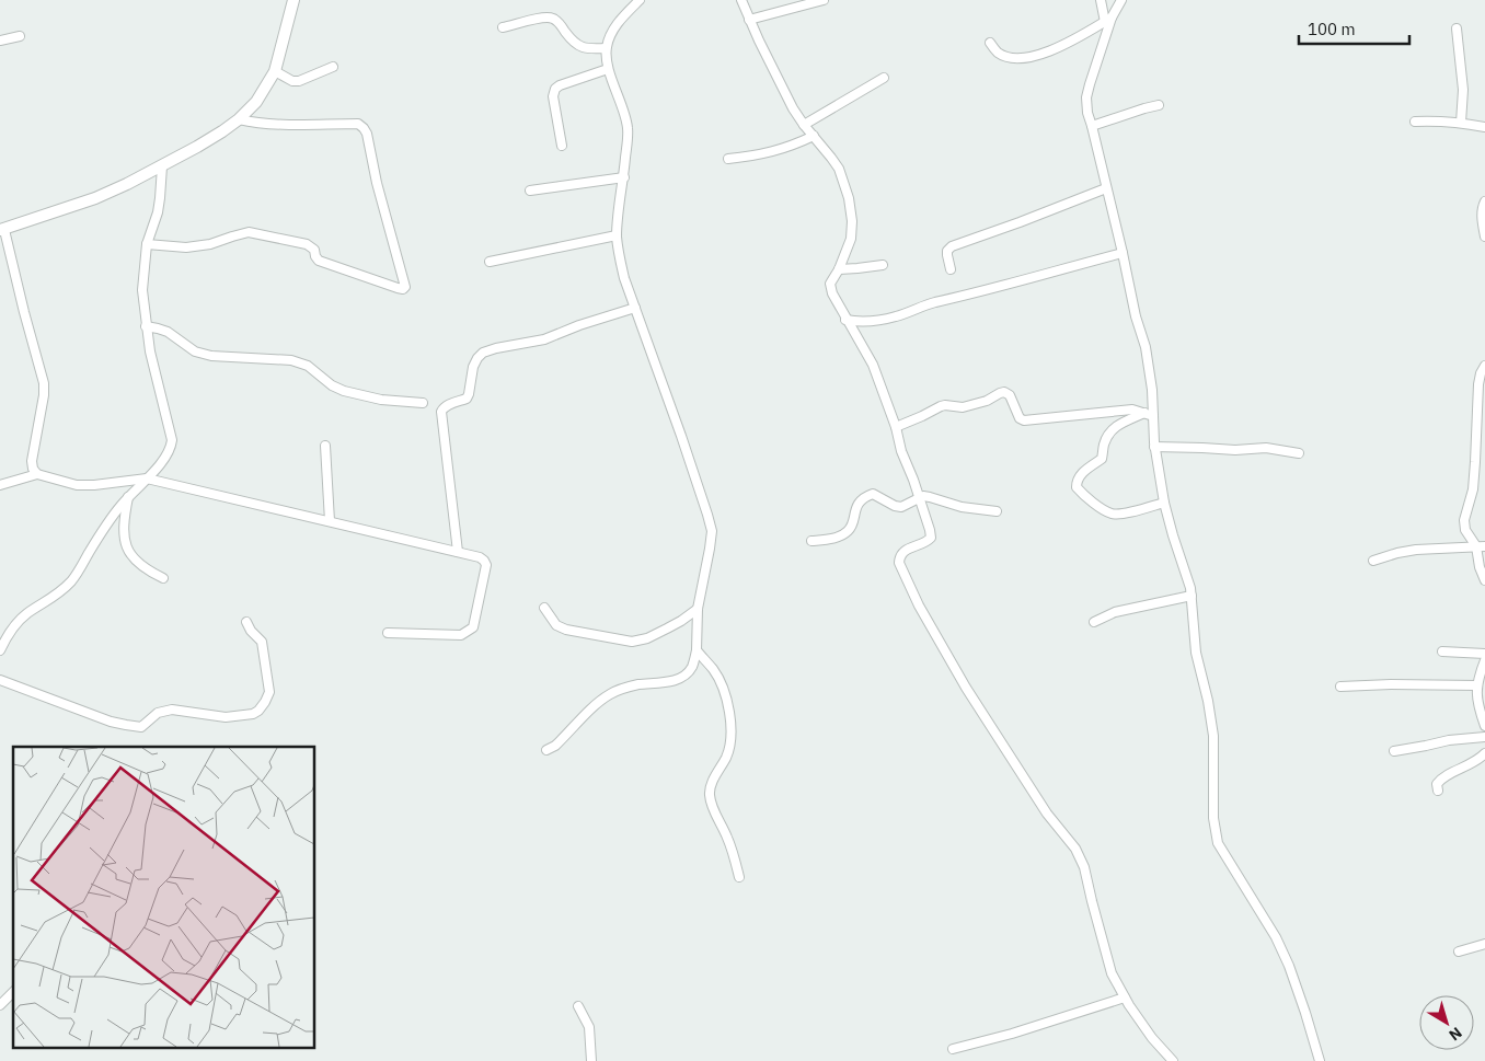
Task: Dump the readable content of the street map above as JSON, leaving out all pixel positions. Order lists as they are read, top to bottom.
{
  "scale_bar": "100 m",
  "north": "bottom right"
}
